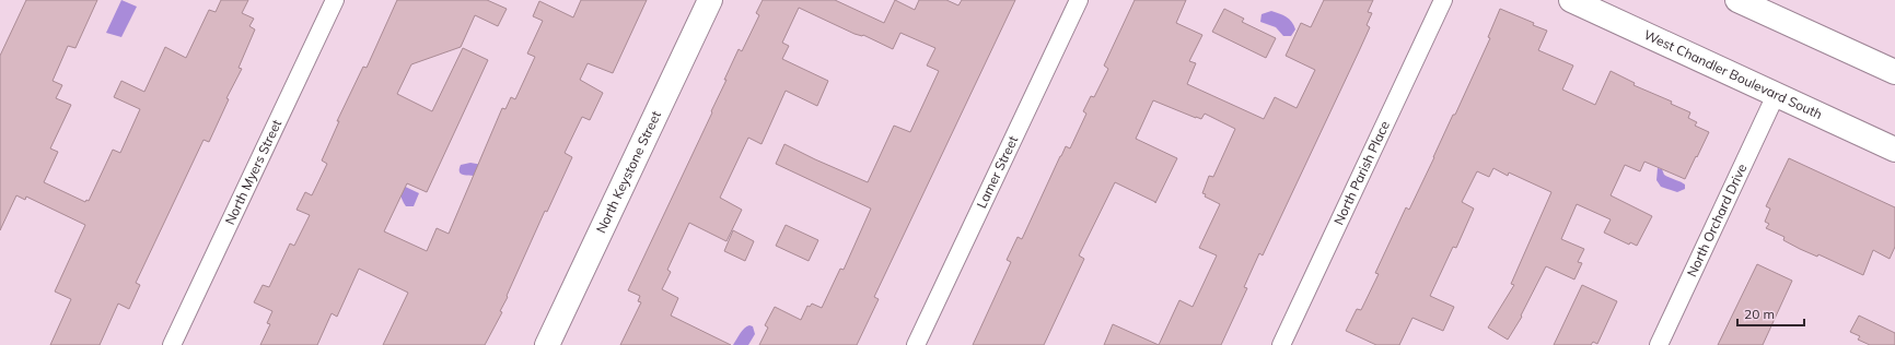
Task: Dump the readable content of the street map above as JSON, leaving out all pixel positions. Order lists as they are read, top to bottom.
{
  "streets": {
    "main road": ["West Chandler Boulevard South", "North Keystone Street"],
    "street": [
      "North Myers Street",
      "Lamer Street",
      "North Parish Place",
      "North Orchard Drive"
    ]
  },
  "crossings": [
    ["West Chandler Boulevard South", "North Orchard Drive"]
  ],
  "scale_bar": "20 m"
}
